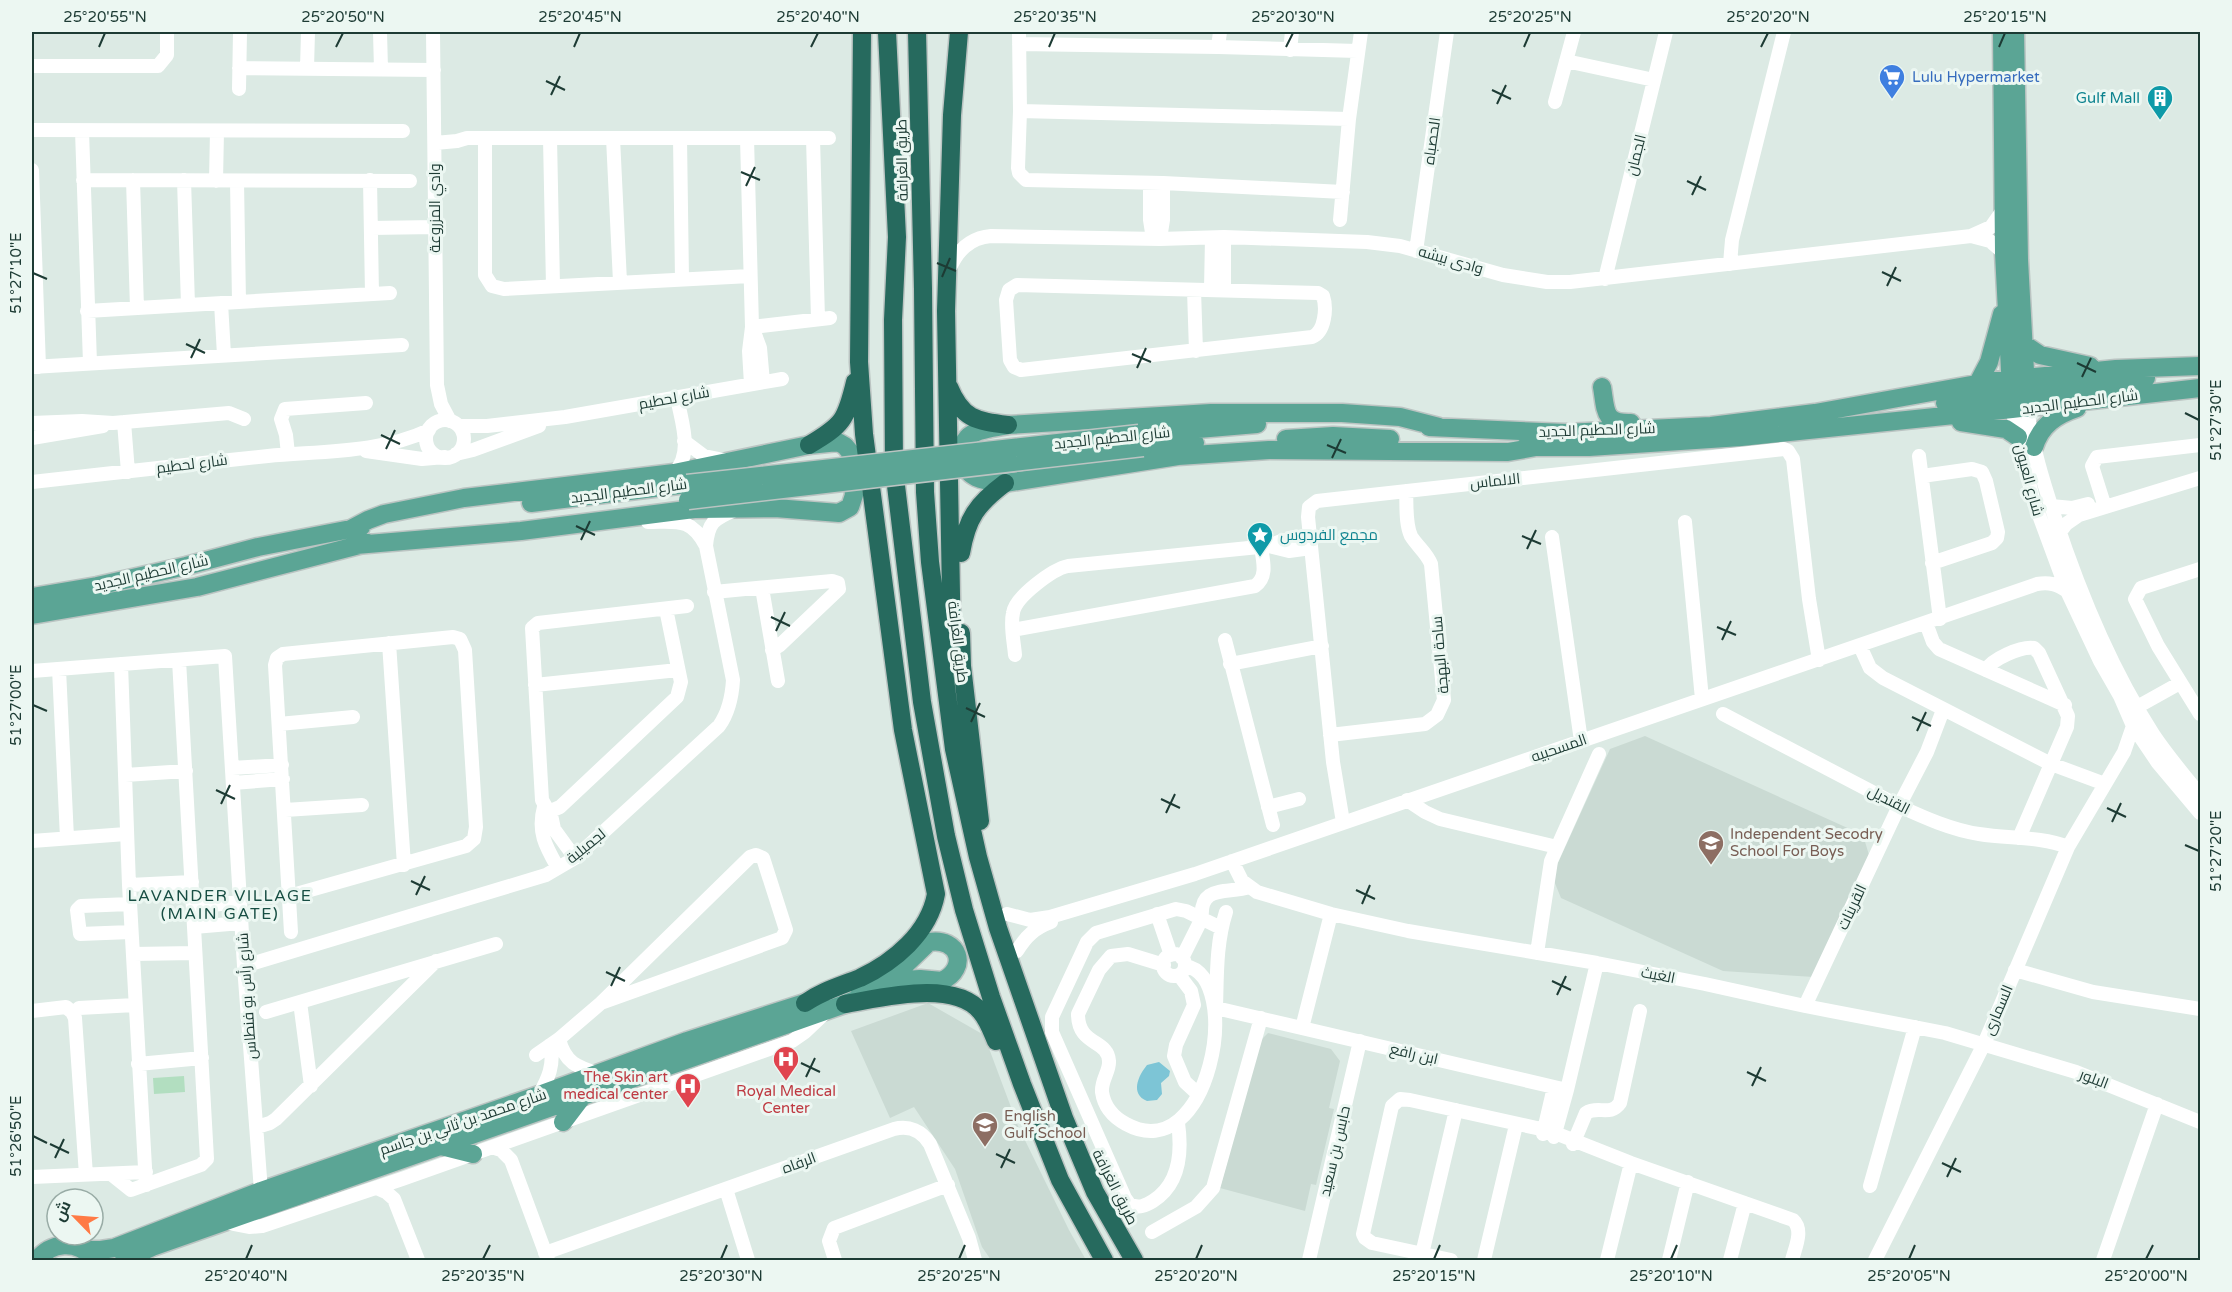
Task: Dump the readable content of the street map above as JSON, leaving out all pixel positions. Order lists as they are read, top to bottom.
{
  "streets": {
    "highway": ["طريق الغرافة"],
    "main road": ["شارع الحطيم الجديد", "شارع العيون", "شارع محمد بن ثاني بن جاسم"],
    "street": [
      "الحصباه",
      "الجمان",
      "وادي المزروعة",
      "وادى بيشه",
      "شارع لحطيم",
      "الالماس",
      "ساحة البهجة",
      "المسحبيه",
      "القنديل",
      "لجميلية",
      "القرينات",
      "الغيث",
      "شارع رأس بو فنطاس",
      "السمارى",
      "ابن رافع",
      "البلور",
      "حابس بن سعيد",
      "الرفاه"
    ]
  },
  "crossings": [
    ["الحصباه", "وادى بيشه"],
    ["الجمان", "وادى بيشه"],
    ["وادي المزروعة", "شارع لحطيم"],
    ["وادى بيشه", "شارع العيون"],
    ["شارع الحطيم الجديد", "شارع العيون"],
    ["شارع العيون", "المسحبيه"],
    ["شارع العيون", "السمارى"],
    ["الالماس", "ساحة البهجة"],
    ["الالماس", "المسحبيه"],
    ["القنديل", "القرينات"],
    ["القنديل", "السمارى"],
    ["لجميلية", "شارع رأس بو فنطاس"],
    ["القرينات", "الغيث"],
    ["الغيث", "السمارى"],
    ["الغيث", "البلور"],
    ["شارع رأس بو فنطاس", "شارع محمد بن ثاني بن جاسم"],
    ["السمارى", "البلور"],
    ["ابن رافع", "حابس بن سعيد"]
  ],
  "districts": ["LAVANDER VILLAGE (MAIN GATE)"],
  "places": {
    "supermarket": ["Lulu Hypermarket"],
    "building": ["Gulf Mall"],
    "place": ["مجمع الفردوس"],
    "school or university": ["Independent Secodry School For Boys", "English Gulf School"],
    "hospital": ["Royal Medical Center", "The Skin art medical center"]
  },
  "north": "top left",
  "coordinates": [
    "25°20'55\"N",
    "25°20'50\"N",
    "25°20'45\"N",
    "25°20'40\"N",
    "25°20'35\"N",
    "25°20'30\"N",
    "25°20'25\"N",
    "25°20'20\"N",
    "25°20'15\"N",
    "51°27'10\"E",
    "51°27'30\"E",
    "51°27'00\"E",
    "51°27'20\"E",
    "51°26'50\"E",
    "25°20'10\"N",
    "25°20'05\"N",
    "25°20'00\"N"
  ]
}
